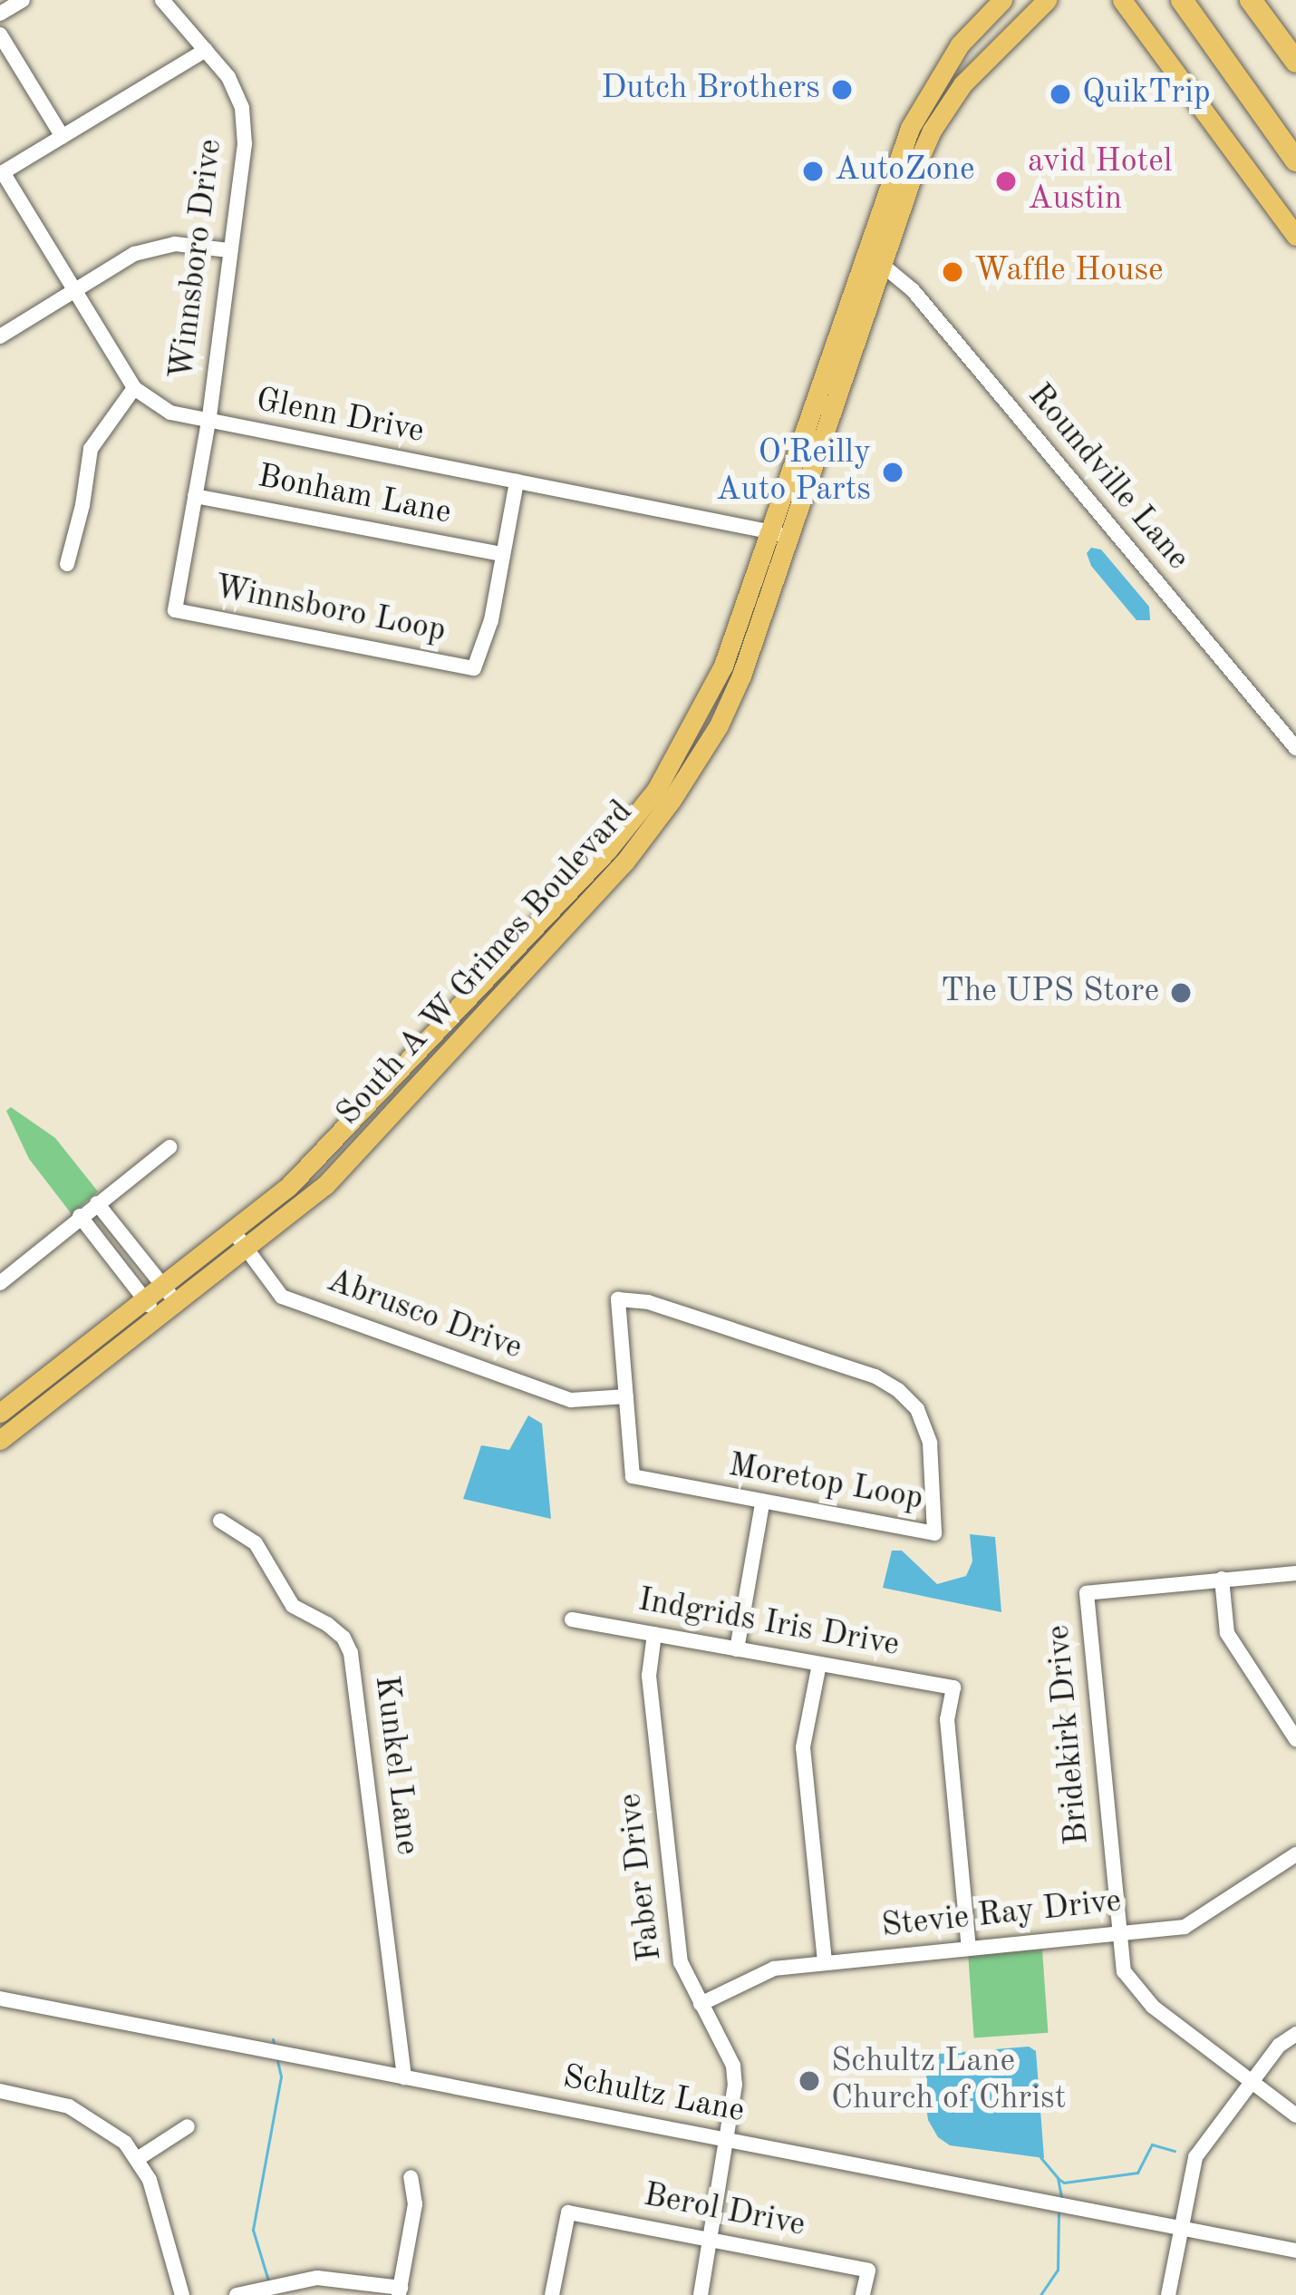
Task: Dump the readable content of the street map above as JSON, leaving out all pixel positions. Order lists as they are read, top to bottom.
{
  "streets": {
    "main road": ["South A W Grimes Boulevard"],
    "street": [
      "Winnsboro Drive",
      "Glenn Drive",
      "Roundville Lane",
      "Bonham Lane",
      "Winnsboro Loop",
      "Abrusco Drive",
      "Moretop Loop",
      "Indgrids Iris Drive",
      "Bridekirk Drive",
      "Kunkel Lane",
      "Faber Drive",
      "Stevie Ray Drive",
      "Schultz Lane",
      "Berol Drive"
    ]
  },
  "crossings": [
    ["Winnsboro Drive", "Glenn Drive"],
    ["Winnsboro Drive", "Winnsboro Loop"],
    ["Glenn Drive", "Winnsboro Loop"],
    ["Glenn Drive", "South A W Grimes Boulevard"],
    ["Roundville Lane", "South A W Grimes Boulevard"],
    ["Bonham Lane", "Winnsboro Loop"],
    ["South A W Grimes Boulevard", "Abrusco Drive"],
    ["Abrusco Drive", "Moretop Loop"],
    ["Indgrids Iris Drive", "Faber Drive"],
    ["Indgrids Iris Drive", "Stevie Ray Drive"],
    ["Bridekirk Drive", "Stevie Ray Drive"],
    ["Kunkel Lane", "Schultz Lane"],
    ["Faber Drive", "Stevie Ray Drive"],
    ["Faber Drive", "Schultz Lane"],
    ["Faber Drive", "Berol Drive"]
  ],
  "places": [
    "Dutch Brothers",
    "QuikTrip",
    "AutoZone",
    "avid Hotel Austin",
    "Waffle House",
    "O'Reilly Auto Parts",
    "The UPS Store",
    "Schultz Lane Church of Christ"
  ]
}
